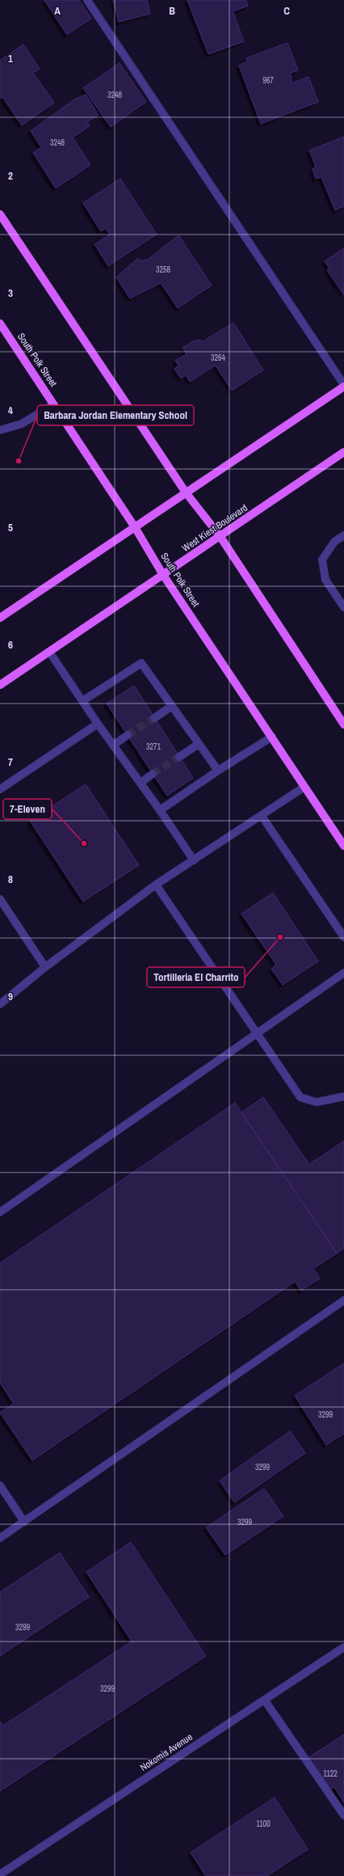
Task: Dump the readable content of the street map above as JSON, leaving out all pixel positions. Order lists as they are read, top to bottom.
{
  "streets": {
    "main road": ["South Polk Street", "West Kiest Boulevard"],
    "street": ["Nokomis Avenue"]
  },
  "crossings": [
    ["South Polk Street", "West Kiest Boulevard"]
  ],
  "places": ["Barbara Jordan Elementary School", "7-Eleven", "Tortilleria El Charrito"],
  "house_numbers": [
    "967",
    "3248",
    "3248",
    "3258",
    "3264",
    "3271",
    "3299",
    "3299",
    "3299",
    "3299",
    "3299",
    "1122",
    "1100"
  ],
  "grid": {
    "columns": ["A", "B", "C"],
    "rows": [
      "1",
      "2",
      "3",
      "4",
      "5",
      "6",
      "7",
      "8",
      "9"
    ]
  }
}
